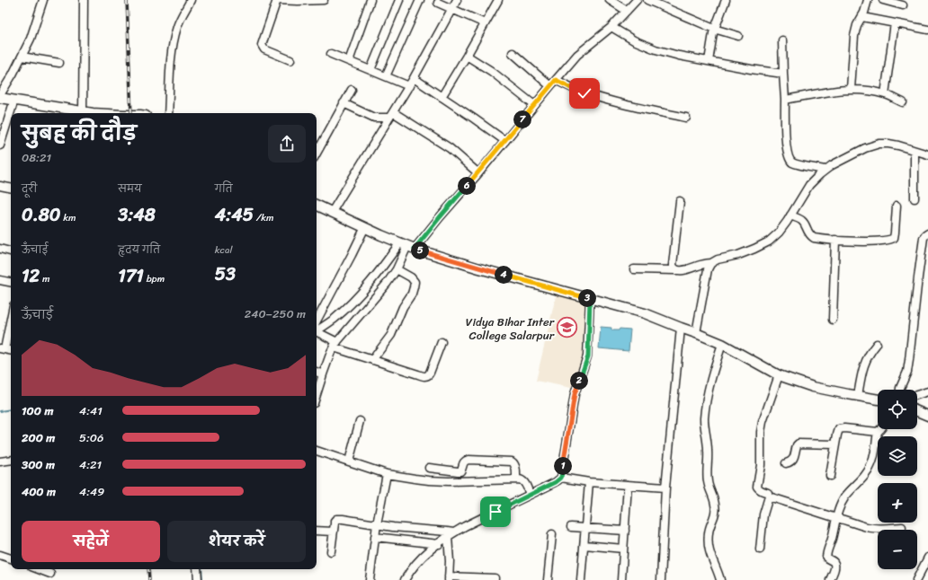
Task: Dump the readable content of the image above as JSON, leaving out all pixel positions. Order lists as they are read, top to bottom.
{
  "places": {
    "school or university": ["Vidya Bihar Inter College Salarpur"]
  },
  "page": {
    "pins": [
      "7",
      "6",
      "5",
      "4",
      "3",
      "2",
      "1"
    ],
    "heading": ["सुबह की दौड़", "08:21"],
    "stats": [
      ["दूरी", "0.80 km"],
      ["समय", "3:48"],
      ["गति", "4:45 /km"],
      ["ऊँचाई", "12 m"],
      ["हृदय गति", "171 bpm"],
      ["kcal", "53"]
    ],
    "chart": ["ऊँचाई", "240–250 m"],
    "map_buttons": ["+", "−"],
    "list": [
      {
        "name": "100 m",
        "note": "4:41"
      },
      {
        "name": "200 m",
        "note": "5:06"
      },
      {
        "name": "300 m",
        "note": "4:21"
      },
      {
        "name": "400 m",
        "note": "4:49"
      }
    ],
    "buttons": ["सहेजें", "शेयर करें"]
  }
}
